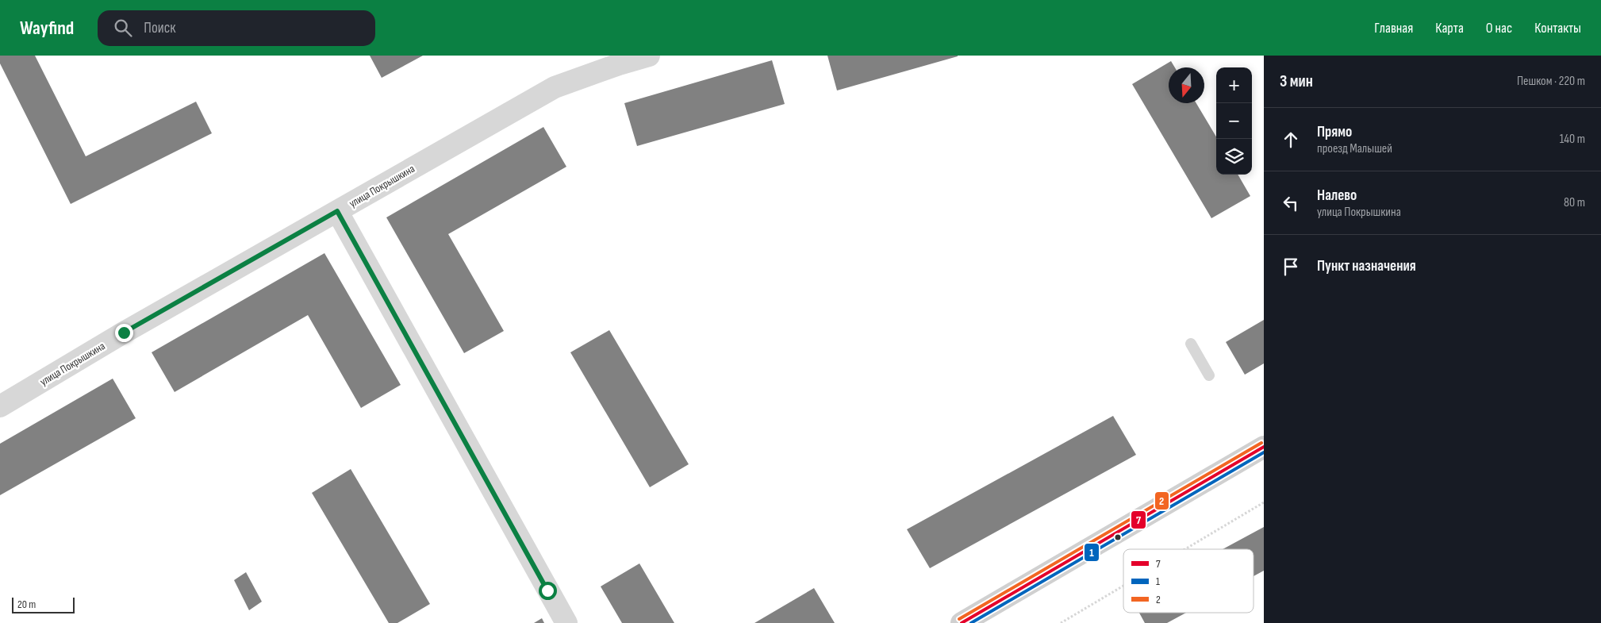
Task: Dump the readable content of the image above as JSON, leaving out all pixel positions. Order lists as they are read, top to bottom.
{
  "streets": {
    "street": ["улица Покрышкина"]
  },
  "lines": ["transit line 2", "transit line 7", "transit line 1"],
  "legend": ["7", "1", "2"],
  "scale_bar": "20 m",
  "north": "bottom",
  "page": {
    "header": "Wayfind",
    "search": "Поиск",
    "nav": [
      "Главная",
      "Карта",
      "О нас",
      "Контакты"
    ],
    "heading": ["3 мин", "Пешком · 220 m"],
    "map_buttons": ["+", "−"],
    "list": [
      ["Прямо", "проезд Малышей", "140 m"],
      ["Налево", "улица Покрышкина", "80 m"],
      "Пункт назначения"
    ],
    "scale": "20 m"
  }
}
